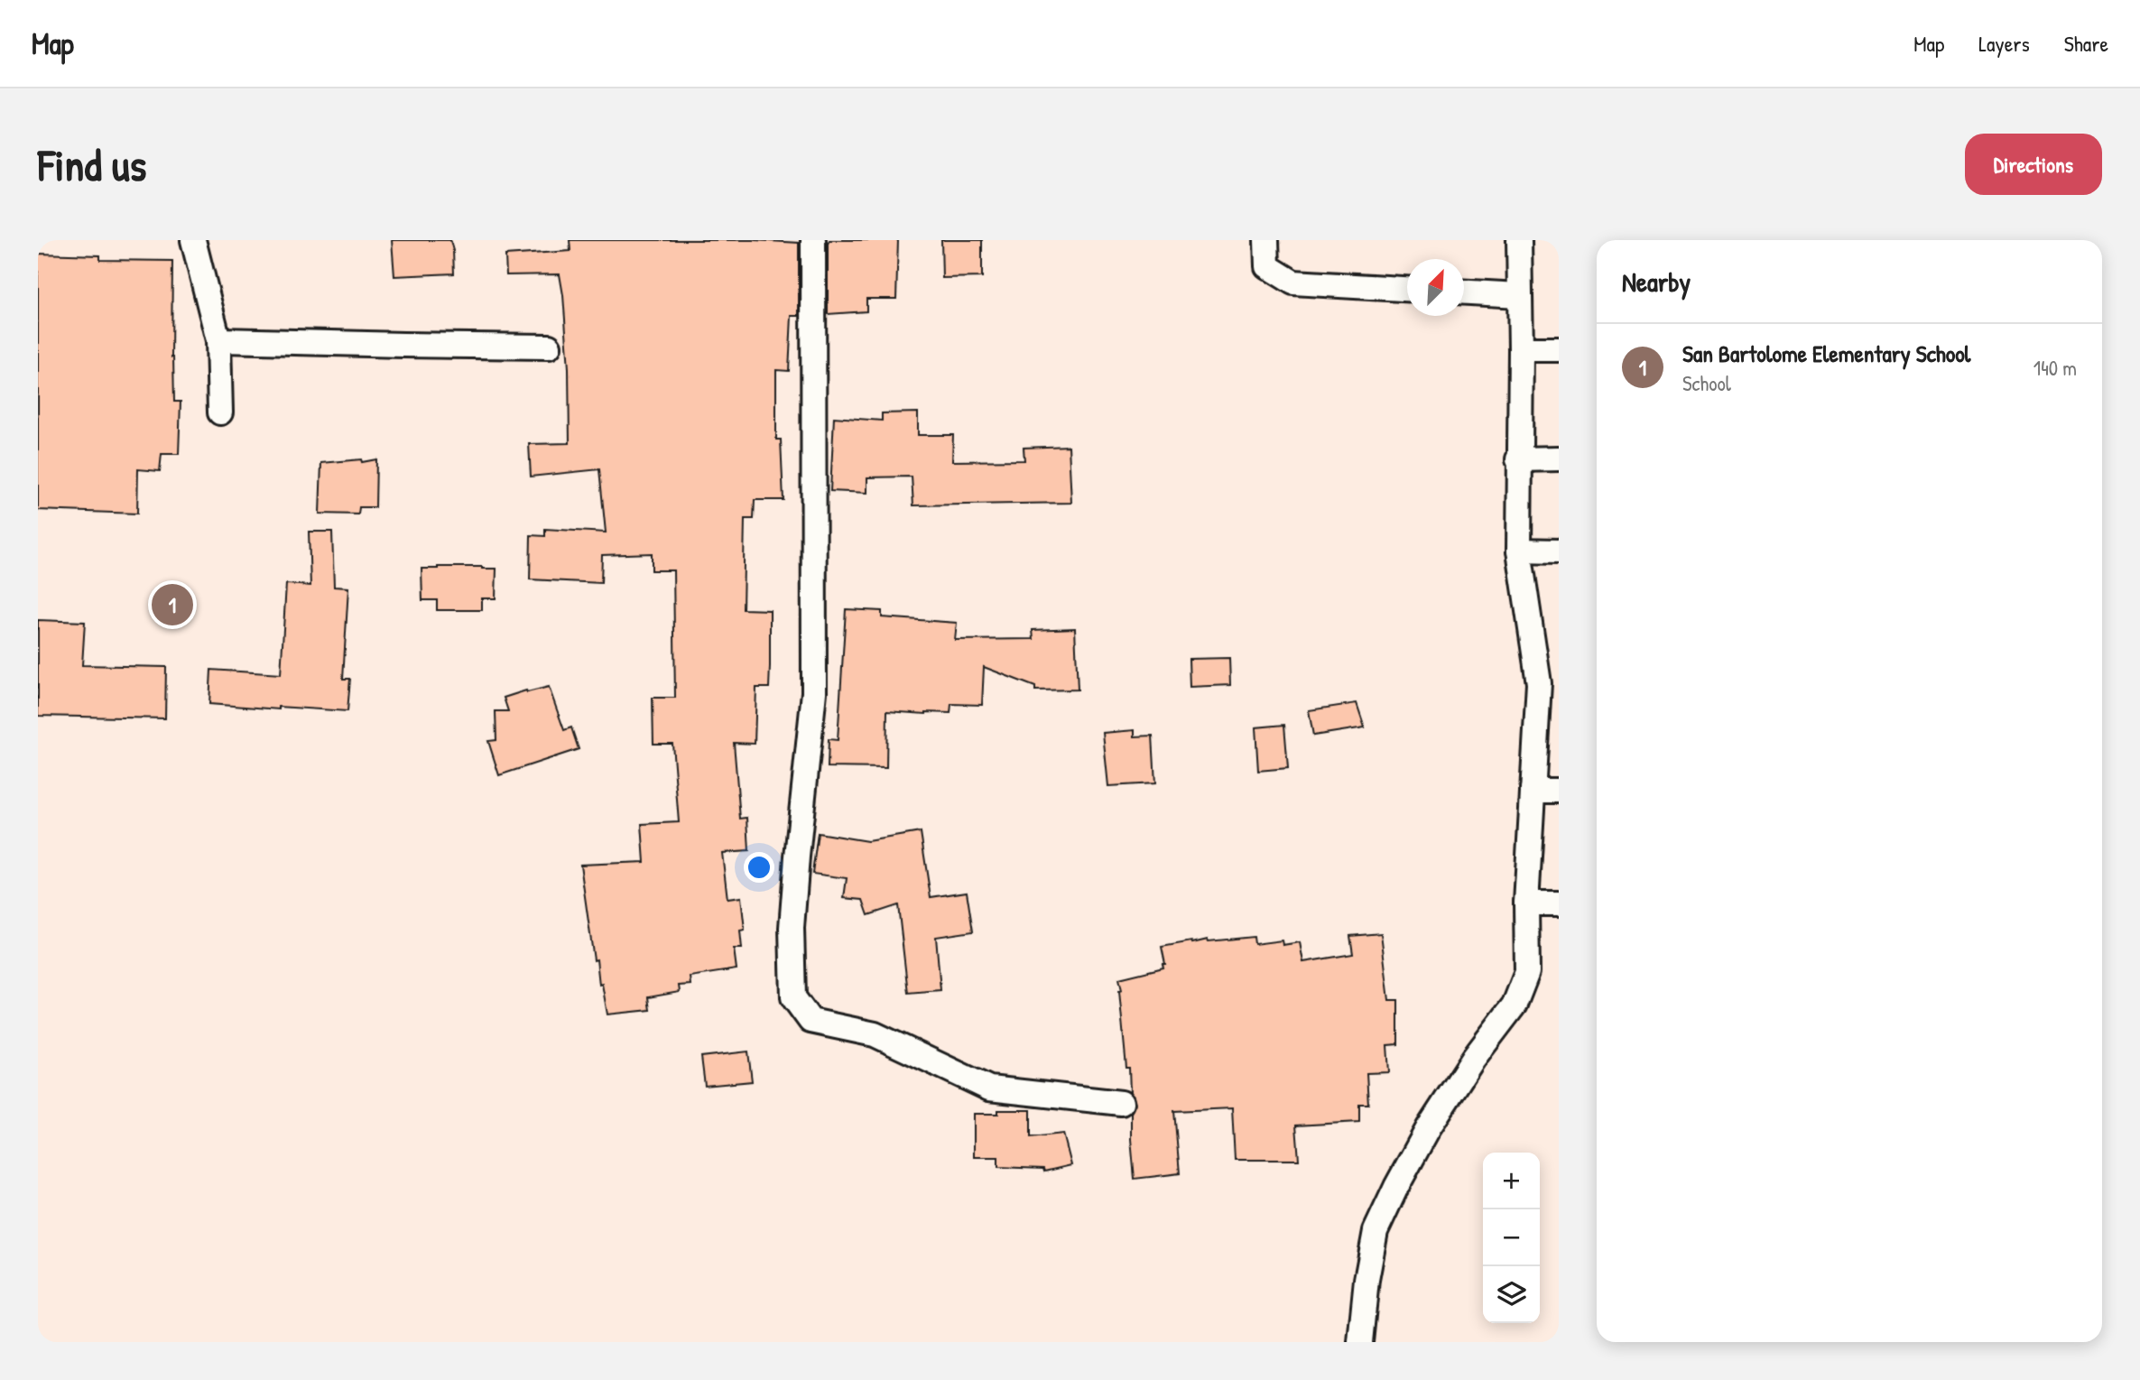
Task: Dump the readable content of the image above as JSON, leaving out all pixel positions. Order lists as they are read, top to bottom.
{
  "north": "top right",
  "page": {
    "header": "Map",
    "nav": ["Map", "Layers", "Share"],
    "buttons": "Directions",
    "title": "Find us",
    "heading": "Nearby",
    "list": [
      {
        "mark": "1",
        "name": "San Bartolome Elementary School",
        "note": "School",
        "value": "140 m"
      }
    ],
    "pins": "1",
    "map_buttons": ["+", "−"]
  }
}
